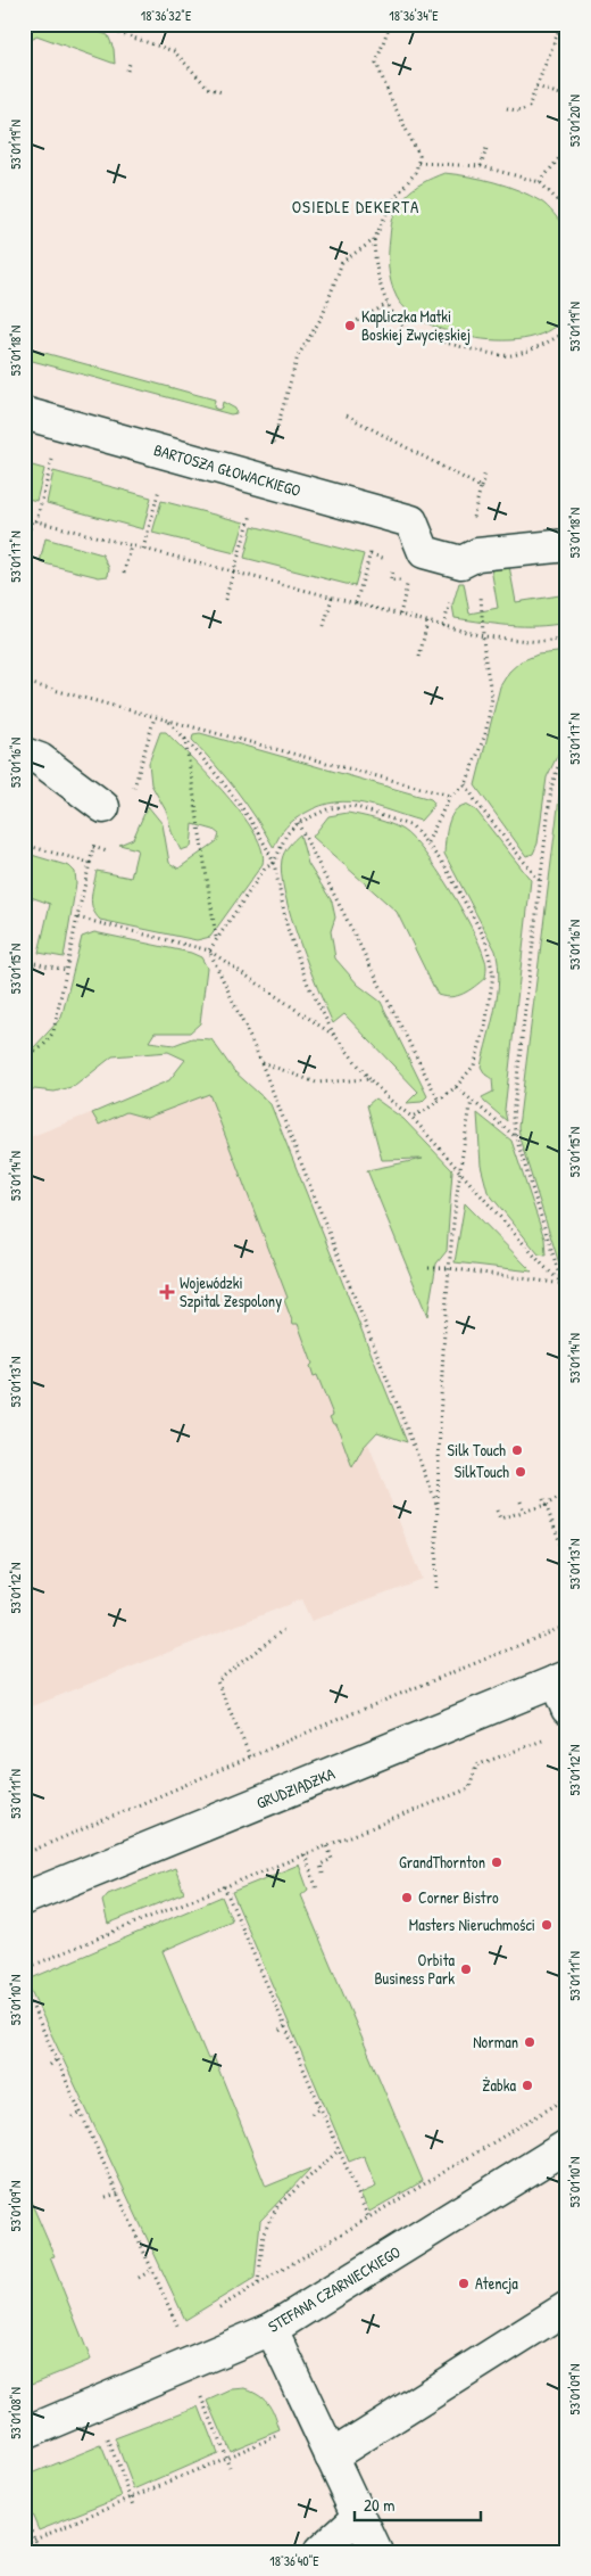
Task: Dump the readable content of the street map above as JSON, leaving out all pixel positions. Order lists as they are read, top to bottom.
{
  "streets": {
    "street": ["BARTOSZA GŁOWACKIEGO", "GRUDZIĄDZKA", "STEFANA CZARNIECKIEGO"]
  },
  "districts": ["OSIEDLE DEKERTA"],
  "places": {
    "other": [
      "Kapliczka Matki Boskiej Zwycięskiej",
      "Silk Touch",
      "SilkTouch",
      "GrandThornton",
      "Corner Bistro",
      "Masters Nieruchmości",
      "Orbita Business Park",
      "Norman",
      "Żabka",
      "Atencja"
    ],
    "health": ["Wojewódzki Szpital Zespolony"]
  },
  "scale_bar": "20 m",
  "coordinates": [
    "18°36'32\"E",
    "18°36'34\"E",
    "53°01'20\"N",
    "53°01'19\"N",
    "53°01'18\"N",
    "53°01'17\"N",
    "53°01'16\"N",
    "53°01'15\"N",
    "53°01'14\"N",
    "53°01'13\"N",
    "53°01'12\"N",
    "53°01'11\"N",
    "53°01'10\"N",
    "53°01'09\"N",
    "53°01'08\"N",
    "18°36'40\"E"
  ]
}
